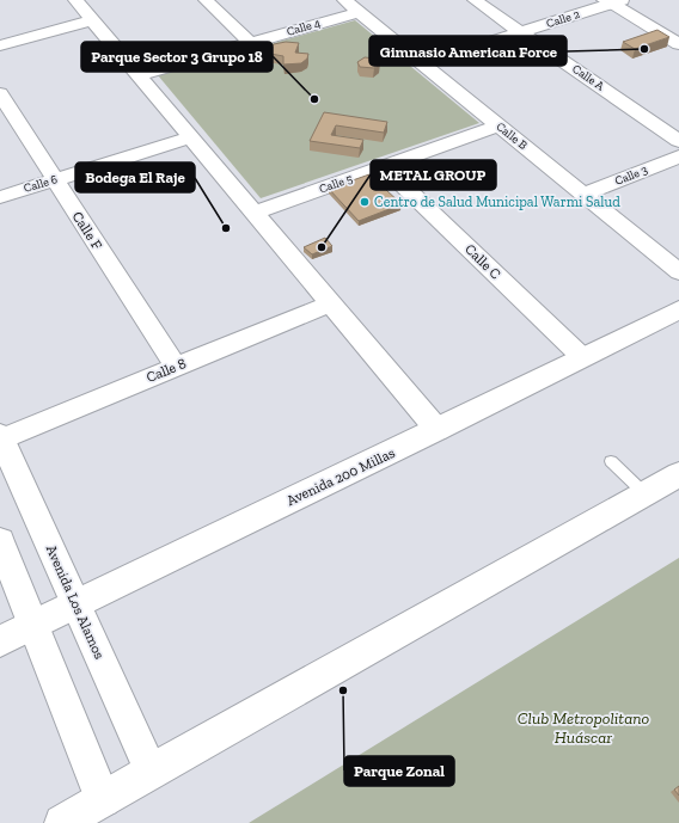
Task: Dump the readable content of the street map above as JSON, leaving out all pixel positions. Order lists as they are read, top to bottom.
{
  "streets": {
    "main road": ["Avenida 200 Millas", "Avenida Los Alamos"],
    "street": [
      "Calle 2",
      "Calle 4",
      "Calle A",
      "Calle B",
      "Calle 3",
      "Calle 6",
      "Calle 5",
      "Calle F",
      "Calle C",
      "Calle 8"
    ]
  },
  "crossings": [
    ["Calle 2", "Calle A"],
    ["Calle 2", "Calle B"],
    ["Calle 4", "Calle B"],
    ["Calle B", "Calle 3"],
    ["Calle B", "Calle 5"],
    ["Calle 6", "Calle F"],
    ["Calle 5", "Calle C"],
    ["Calle F", "Calle 8"],
    ["Calle C", "Avenida 200 Millas"],
    ["Calle 8", "Avenida Los Alamos"],
    ["Avenida 200 Millas", "Avenida Los Alamos"]
  ],
  "parks": ["Club Metropolitano Huáscar"],
  "places": [
    "Gimnasio American Force",
    "Parque Sector 3 Grupo 18",
    "Centro de Salud Municipal Warmi Salud",
    "Bodega El Raje",
    "METAL GROUP",
    "Parque Zonal"
  ]
}
